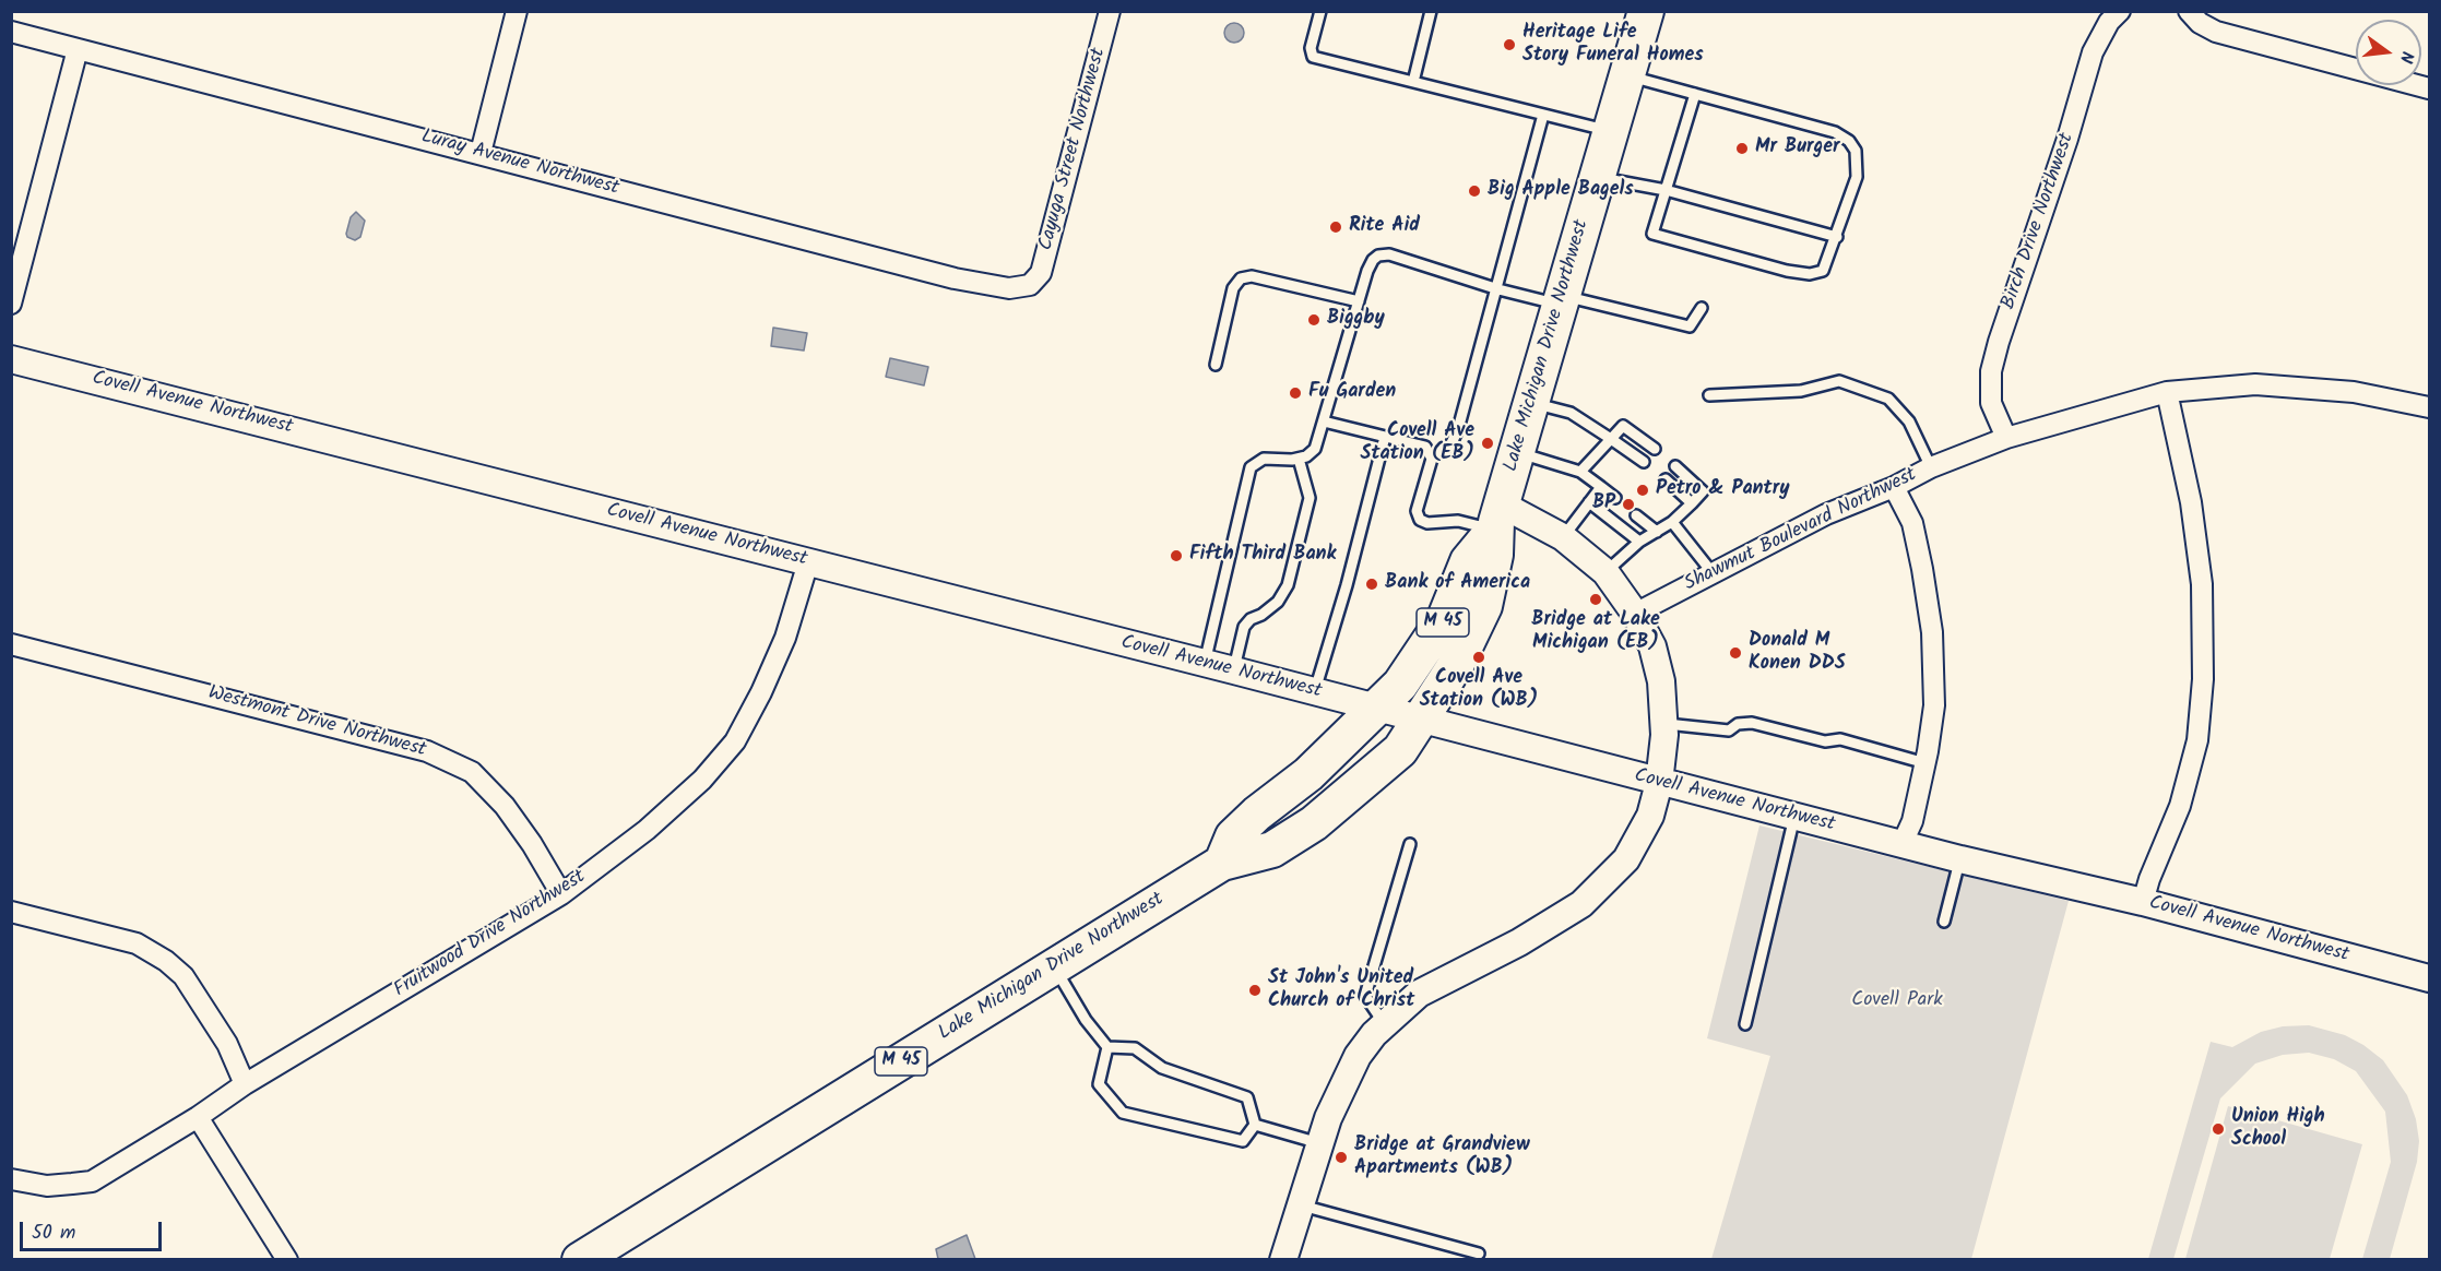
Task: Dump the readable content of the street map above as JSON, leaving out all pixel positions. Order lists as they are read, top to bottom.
{
  "streets": {
    "highway": ["Lake Michigan Drive Northwest", "M 45"],
    "street": [
      "Cayuga Street Northwest",
      "Luray Avenue Northwest",
      "Birch Drive Northwest",
      "Covell Avenue Northwest",
      "Shawmut Boulevard Northwest",
      "Westmont Drive Northwest",
      "Fruitwood Drive Northwest"
    ]
  },
  "crossings": [
    ["Cayuga Street Northwest", "Luray Avenue Northwest"],
    ["Birch Drive Northwest", "Shawmut Boulevard Northwest"],
    ["Lake Michigan Drive Northwest", "Covell Avenue Northwest"],
    ["Covell Avenue Northwest", "Fruitwood Drive Northwest"],
    ["Westmont Drive Northwest", "Fruitwood Drive Northwest"]
  ],
  "parks": ["Covell Park"],
  "places": [
    "Heritage Life Story Funeral Homes",
    "Mr Burger",
    "Big Apple Bagels",
    "Rite Aid",
    "Biggby",
    "Fu Garden",
    "Covell Ave Station (EB)",
    "Petro & Pantry",
    "BP",
    "Fifth Third Bank",
    "Bank of America",
    "Bridge at Lake Michigan (EB)",
    "Donald M Konen DDS",
    "Covell Ave Station (WB)",
    "St John's United Church of Christ",
    "Union High School",
    "Bridge at Grandview Apartments (WB)"
  ],
  "scale_bar": "50 m",
  "north": "right"
}
